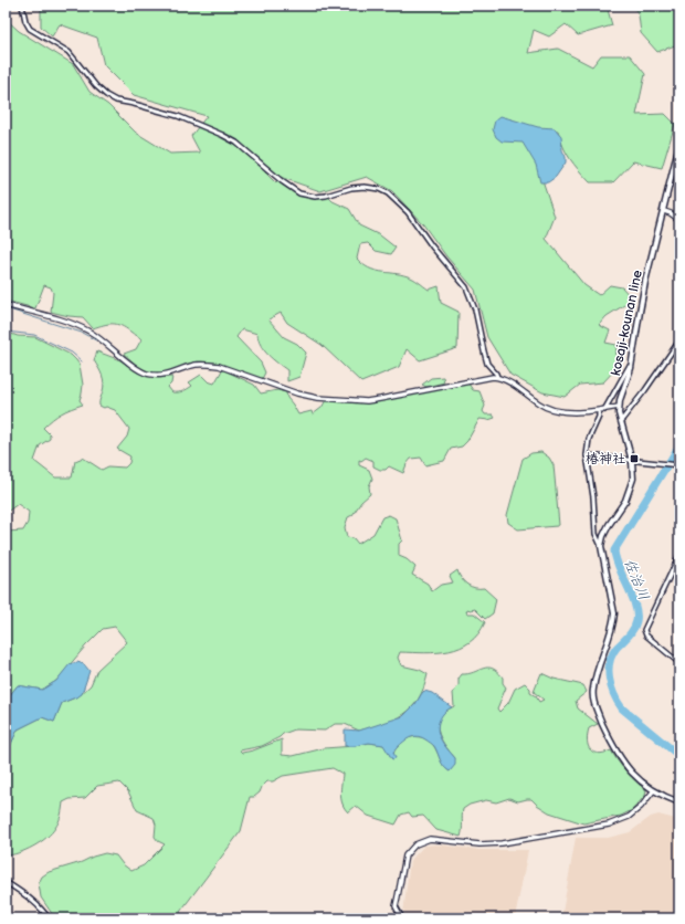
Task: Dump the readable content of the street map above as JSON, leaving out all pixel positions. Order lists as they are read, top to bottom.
{
  "streets": {
    "main road": ["kosaji-kounan line"]
  },
  "water": ["佐治川"],
  "places": {
    "transit": ["椿神社"]
  }
}
